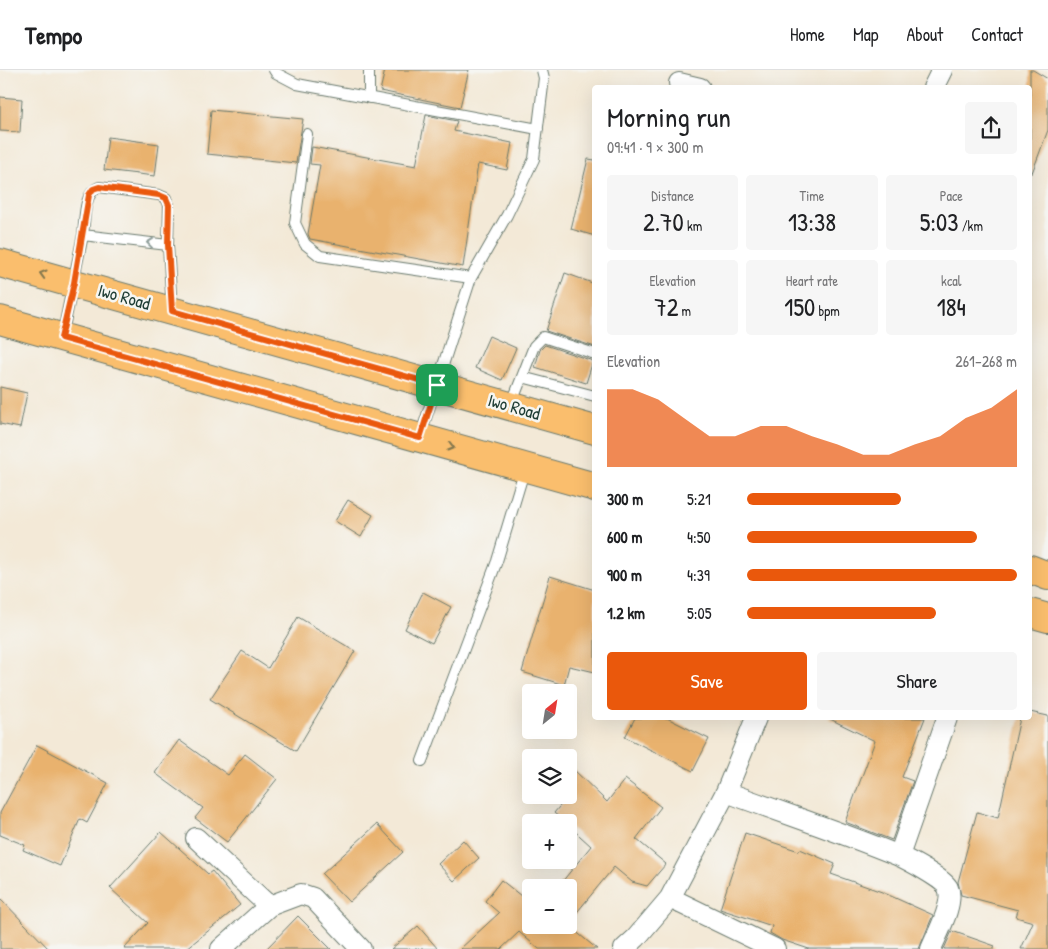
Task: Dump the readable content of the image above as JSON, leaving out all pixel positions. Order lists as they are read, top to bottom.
{
  "streets": {
    "main road": ["Iwo Road"]
  },
  "north": "top right",
  "page": {
    "header": "Tempo",
    "nav": [
      "Home",
      "Map",
      "About",
      "Contact"
    ],
    "heading": ["Morning run", "09:41 · 9 × 300 m"],
    "stats": [
      ["Distance", "2.70 km"],
      ["Time", "13:38"],
      ["Pace", "5:03 /km"],
      ["Elevation", "72 m"],
      ["Heart rate", "150 bpm"],
      ["kcal", "184"]
    ],
    "chart": ["Elevation", "261–268 m"],
    "list": [
      {
        "name": "300 m",
        "note": "5:21"
      },
      {
        "name": "600 m",
        "note": "4:50"
      },
      {
        "name": "900 m",
        "note": "4:39"
      },
      {
        "name": "1.2 km",
        "note": "5:05"
      }
    ],
    "buttons": ["Save", "Share"],
    "map_buttons": ["+", "−"]
  }
}
